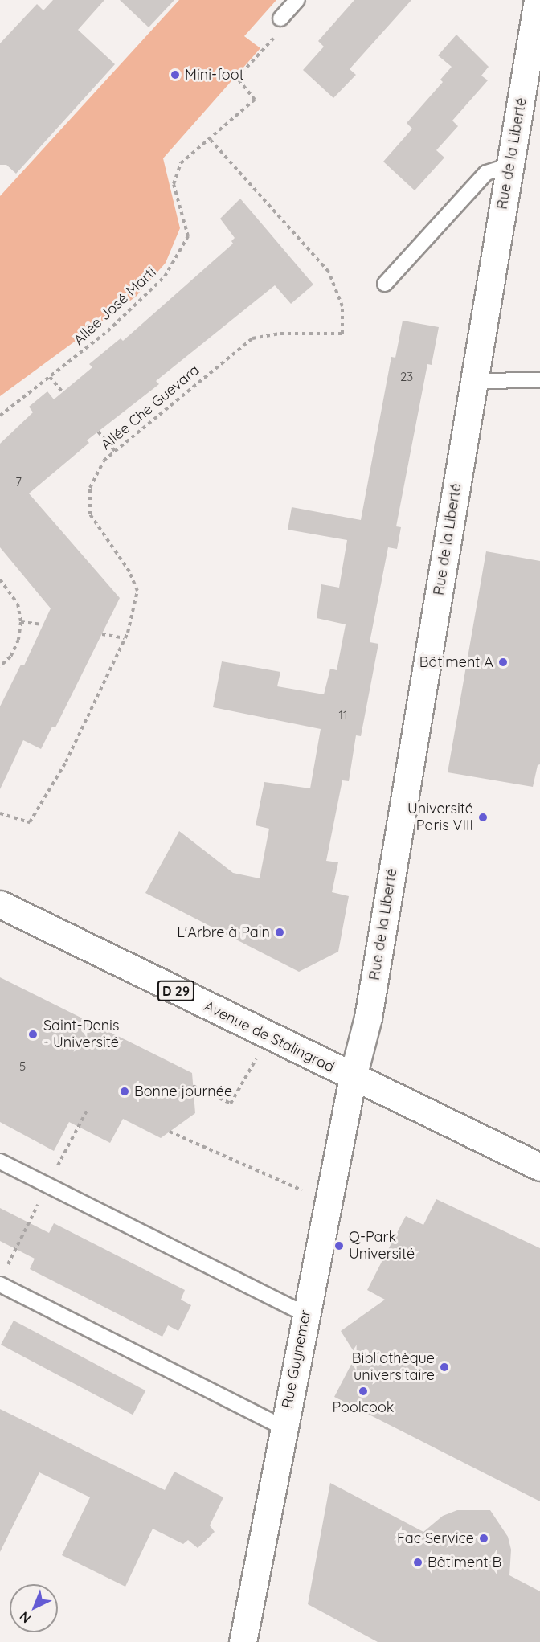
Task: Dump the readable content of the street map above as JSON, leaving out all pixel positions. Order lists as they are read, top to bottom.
{
  "streets": {
    "street": [
      "Rue de la Liberté",
      "D 29",
      "Avenue de Stalingrad",
      "Rue Guynemer"
    ],
    "path": ["Allée José Marti", "Allée Che Guevara"]
  },
  "crossings": [
    ["Rue de la Liberté", "Avenue de Stalingrad"],
    ["Rue de la Liberté", "Rue Guynemer"],
    ["Allée José Marti", "Allée Che Guevara"],
    ["Avenue de Stalingrad", "Rue Guynemer"]
  ],
  "places": [
    "Mini-foot",
    "Bâtiment A",
    "Université Paris VIII",
    "L'Arbre à Pain",
    "Saint-Denis - Université",
    "Bonne journée",
    "Q-Park Université",
    "Bibliothèque universitaire",
    "Poolcook",
    "Fac Service",
    "Bâtiment B"
  ],
  "house_numbers": [
    "23",
    "7",
    "11",
    "5"
  ],
  "north": "bottom left"
}
